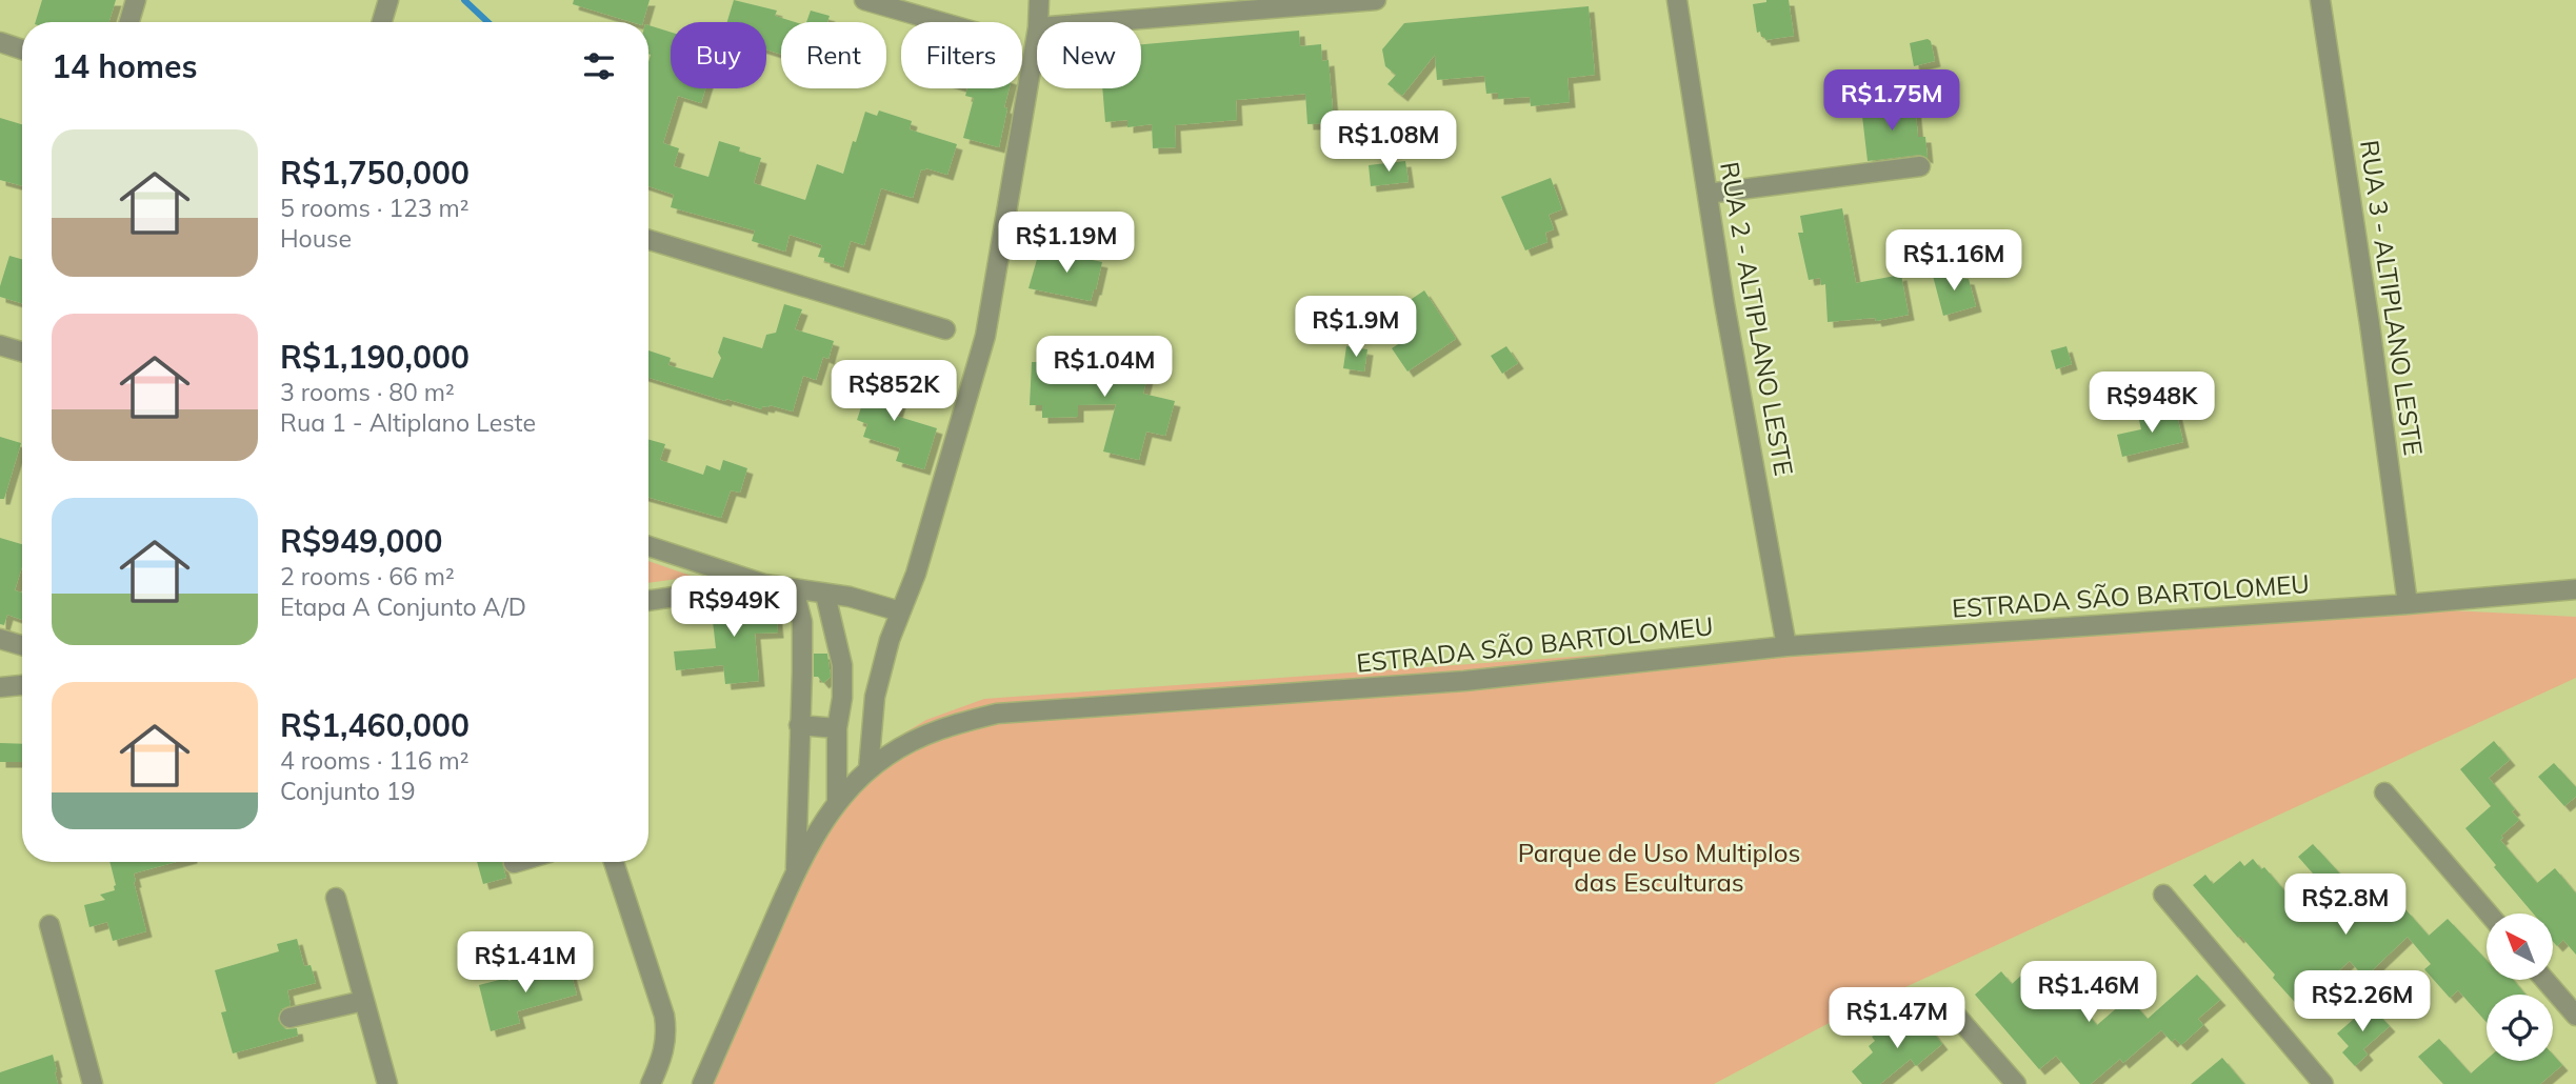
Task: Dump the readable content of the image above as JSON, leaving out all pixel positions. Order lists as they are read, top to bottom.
{
  "streets": {
    "street": ["RUA 3 - ALTIPLANO LESTE", "RUA 2 - ALTIPLANO LESTE", "ESTRADA SÃO BARTOLOMEU"]
  },
  "crossings": [
    ["RUA 3 - ALTIPLANO LESTE", "ESTRADA SÃO BARTOLOMEU"],
    ["RUA 2 - ALTIPLANO LESTE", "ESTRADA SÃO BARTOLOMEU"]
  ],
  "parks": ["Parque de Uso Multiplos das Esculturas"],
  "north": "top left",
  "page": {
    "chip": [
      "Buy",
      "Rent",
      "Filters",
      "New"
    ],
    "heading": "14 homes",
    "price": [
      "R$1.75M",
      "R$1.08M",
      "R$1.19M",
      "R$1.16M",
      "R$1.9M",
      "R$1.04M",
      "R$852K",
      "R$948K",
      "R$949K",
      "R$2.8M",
      "R$1.41M",
      "R$1.46M",
      "R$2.26M",
      "R$1.47M"
    ],
    "list": [
      {
        "name": "R$1,750,000",
        "note": "5 rooms · 123 m² · House"
      },
      {
        "name": "R$1,190,000",
        "note": "3 rooms · 80 m² · Rua 1 - Altiplano Leste"
      },
      {
        "name": "R$949,000",
        "note": "2 rooms · 66 m² · Etapa A Conjunto A/D"
      },
      {
        "name": "R$1,460,000",
        "note": "4 rooms · 116 m² · Conjunto 19"
      }
    ]
  }
}
